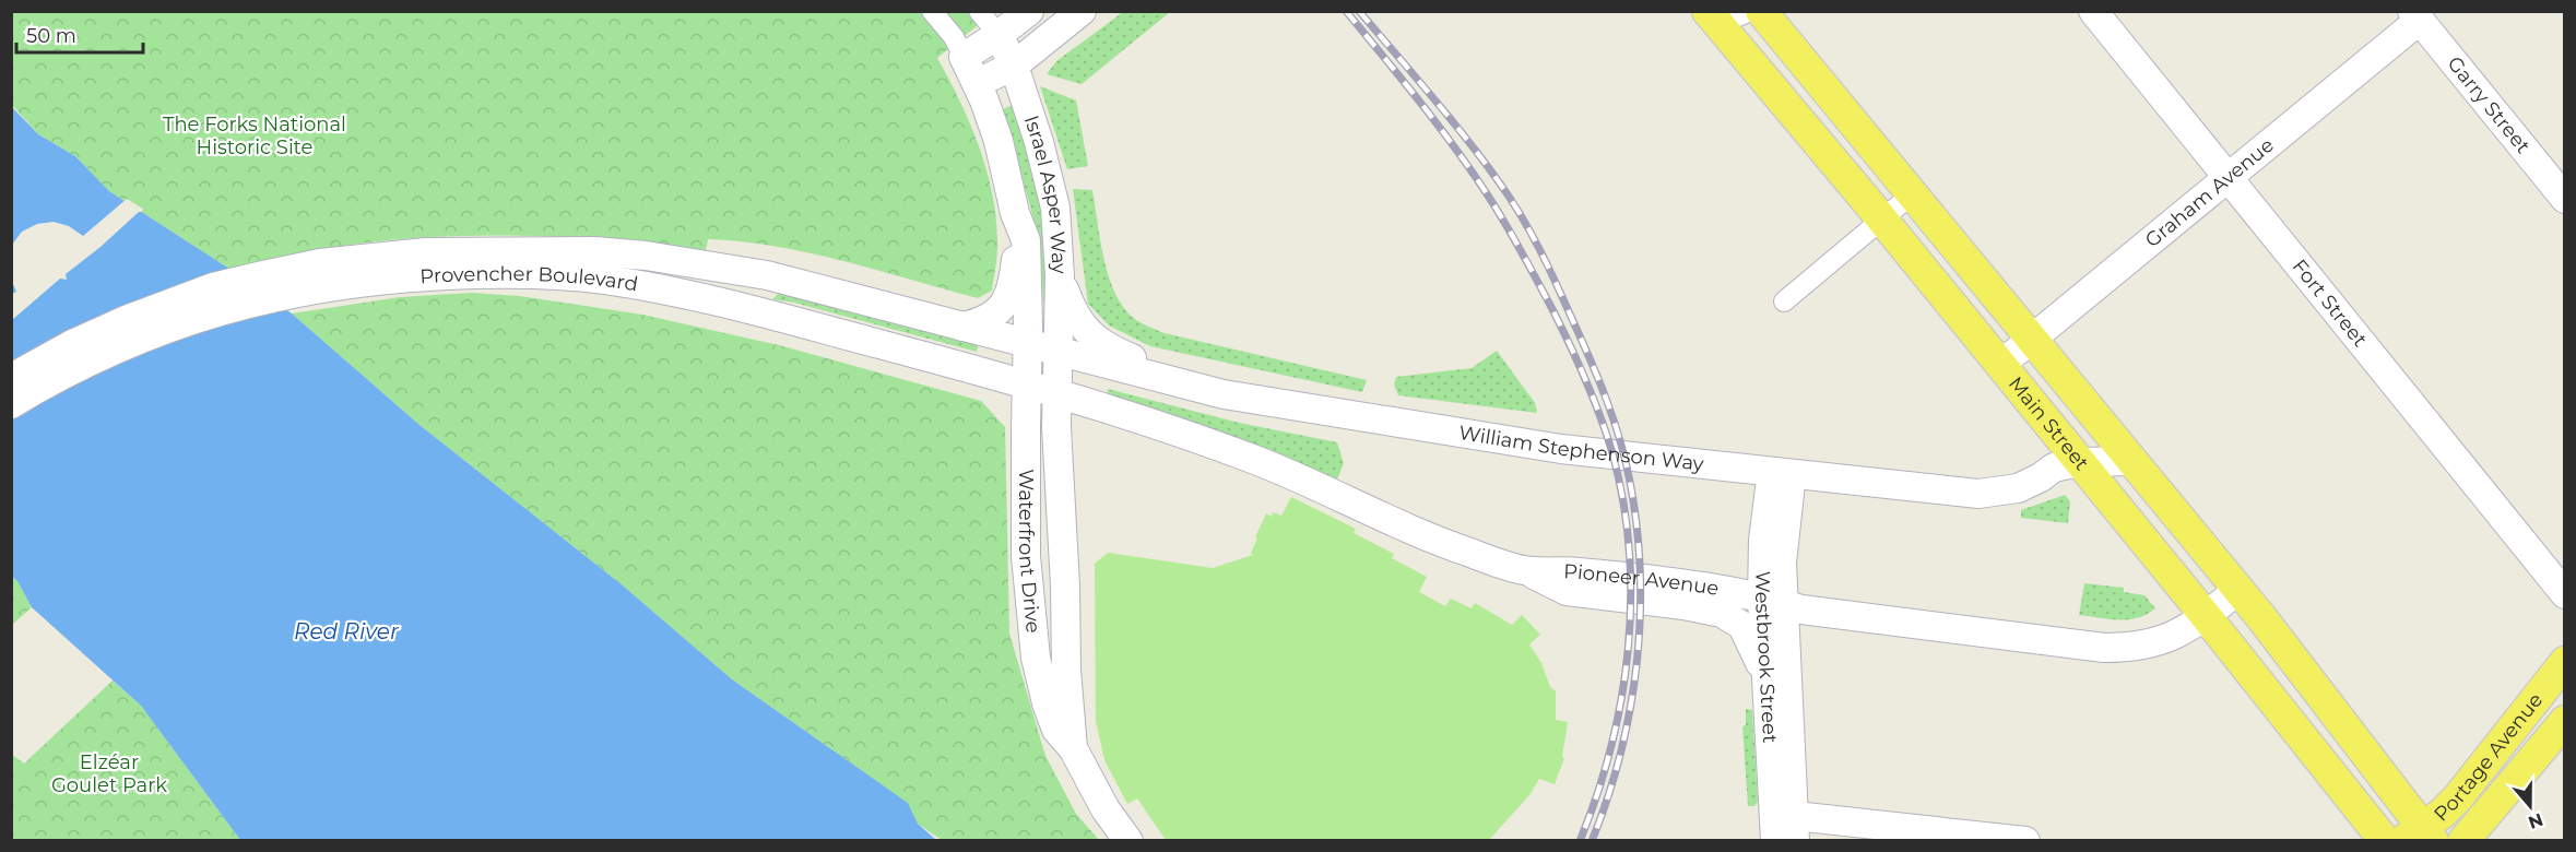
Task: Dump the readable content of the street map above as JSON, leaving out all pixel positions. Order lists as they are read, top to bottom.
{
  "streets": {
    "main road": [
      "Garry Street",
      "Graham Avenue",
      "Israel Asper Way",
      "Provencher Boulevard",
      "Fort Street",
      "Main Street",
      "William Stephenson Way",
      "Waterfront Drive",
      "Pioneer Avenue",
      "Westbrook Street",
      "Portage Avenue"
    ]
  },
  "crossings": [
    ["Garry Street", "Graham Avenue"],
    ["Graham Avenue", "Fort Street"],
    ["Graham Avenue", "Main Street"],
    ["Israel Asper Way", "Provencher Boulevard"],
    ["Israel Asper Way", "William Stephenson Way"],
    ["Israel Asper Way", "Waterfront Drive"],
    ["Israel Asper Way", "Pioneer Avenue"],
    ["Provencher Boulevard", "William Stephenson Way"],
    ["Provencher Boulevard", "Waterfront Drive"],
    ["Provencher Boulevard", "Pioneer Avenue"],
    ["Main Street", "William Stephenson Way"],
    ["Main Street", "Pioneer Avenue"],
    ["Main Street", "Portage Avenue"],
    ["William Stephenson Way", "Waterfront Drive"],
    ["William Stephenson Way", "Westbrook Street"],
    ["Waterfront Drive", "Pioneer Avenue"],
    ["Pioneer Avenue", "Westbrook Street"]
  ],
  "water": ["Red River"],
  "parks": ["The Forks National Historic Site", "Elzéar Goulet Park"],
  "scale_bar": "50 m",
  "north": "bottom"
}
